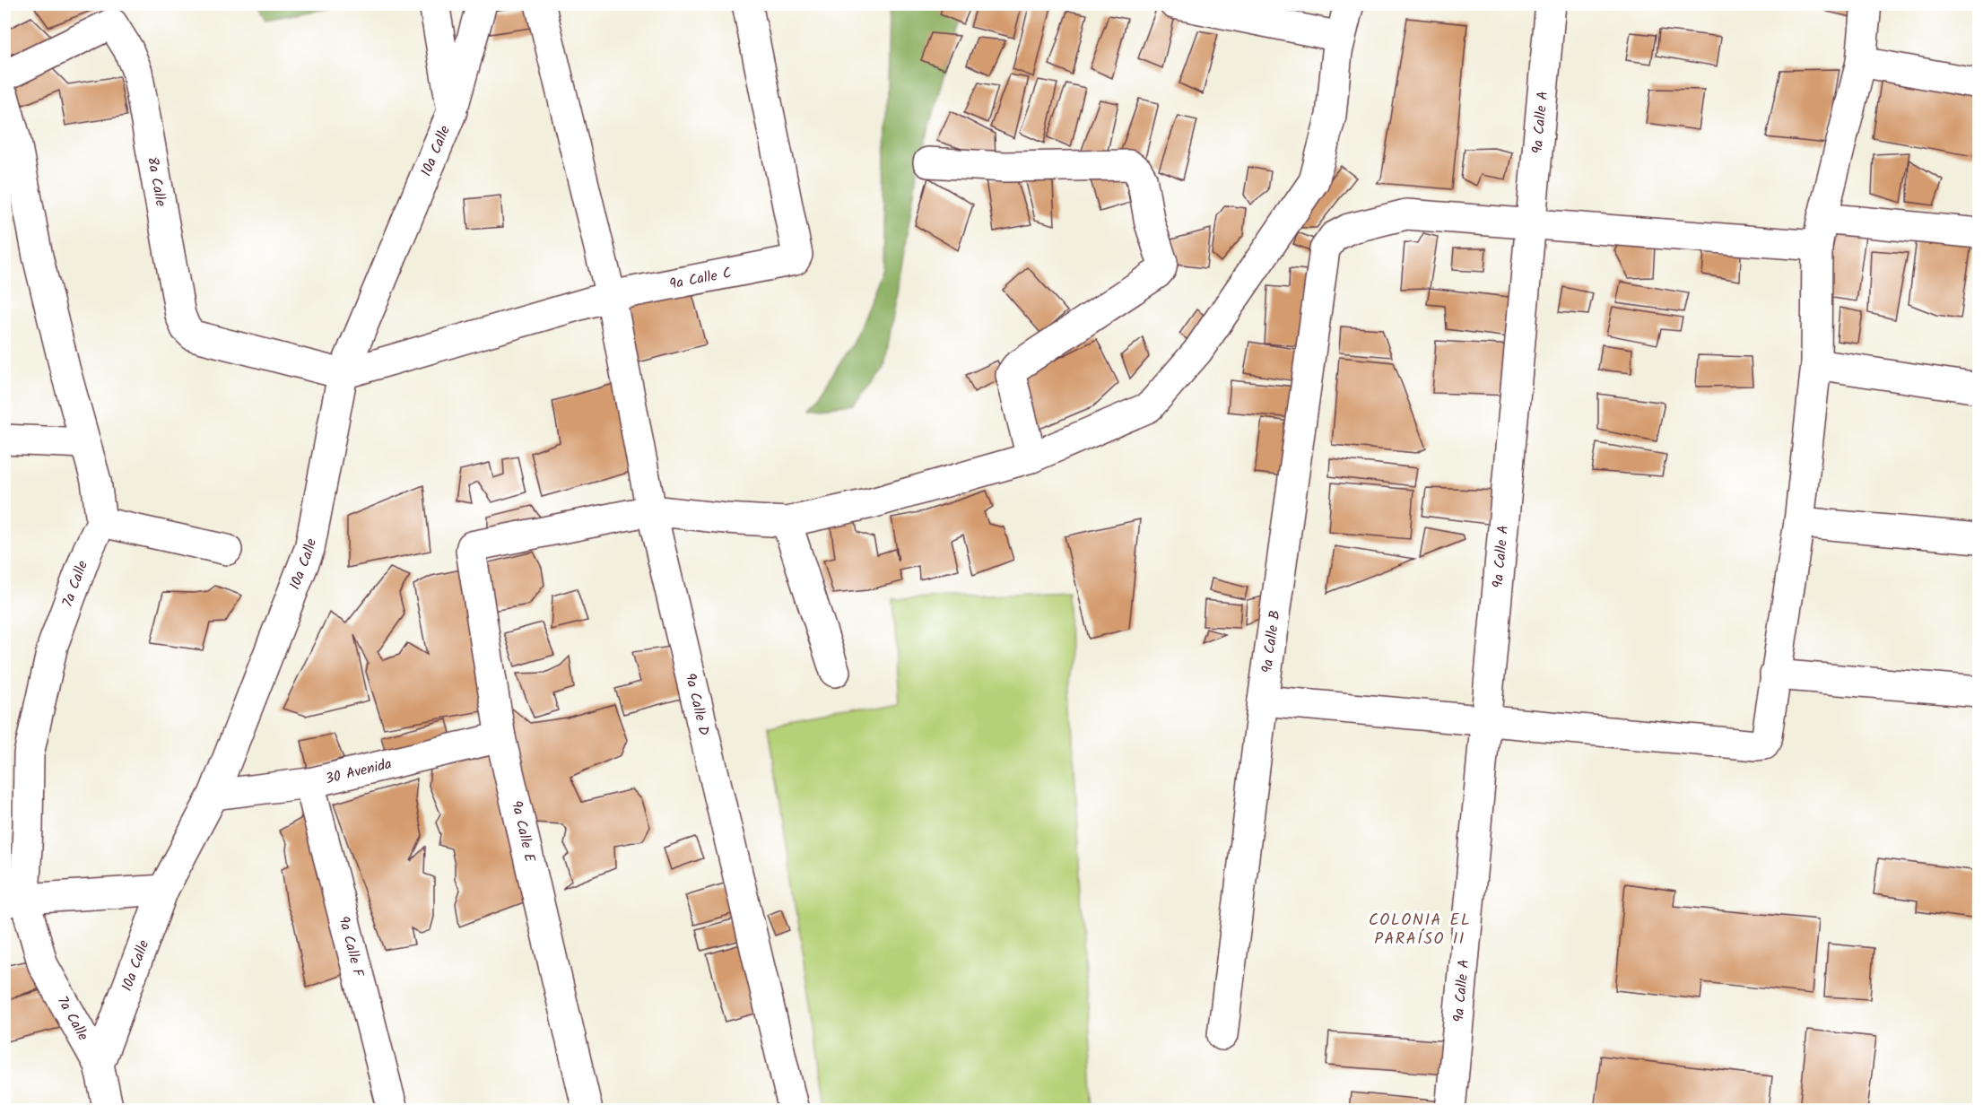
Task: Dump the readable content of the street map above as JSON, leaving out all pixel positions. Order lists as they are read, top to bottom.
{
  "streets": {
    "street": [
      "9a Calle A",
      "10a Calle",
      "8a Calle",
      "9a Calle C",
      "7a Calle",
      "9a Calle B",
      "9a Calle D",
      "30 Avenida",
      "9a Calle E",
      "9a Calle F"
    ]
  },
  "crossings": [
    ["9a Calle A", "9a Calle B"],
    ["10a Calle", "8a Calle"],
    ["10a Calle", "9a Calle C"],
    ["10a Calle", "7a Calle"],
    ["10a Calle", "30 Avenida"],
    ["8a Calle", "9a Calle C"],
    ["9a Calle C", "9a Calle D"],
    ["9a Calle D", "9a Calle E"],
    ["30 Avenida", "9a Calle E"],
    ["30 Avenida", "9a Calle F"]
  ],
  "districts": ["COLONIA EL PARAÍSO II"]
}
